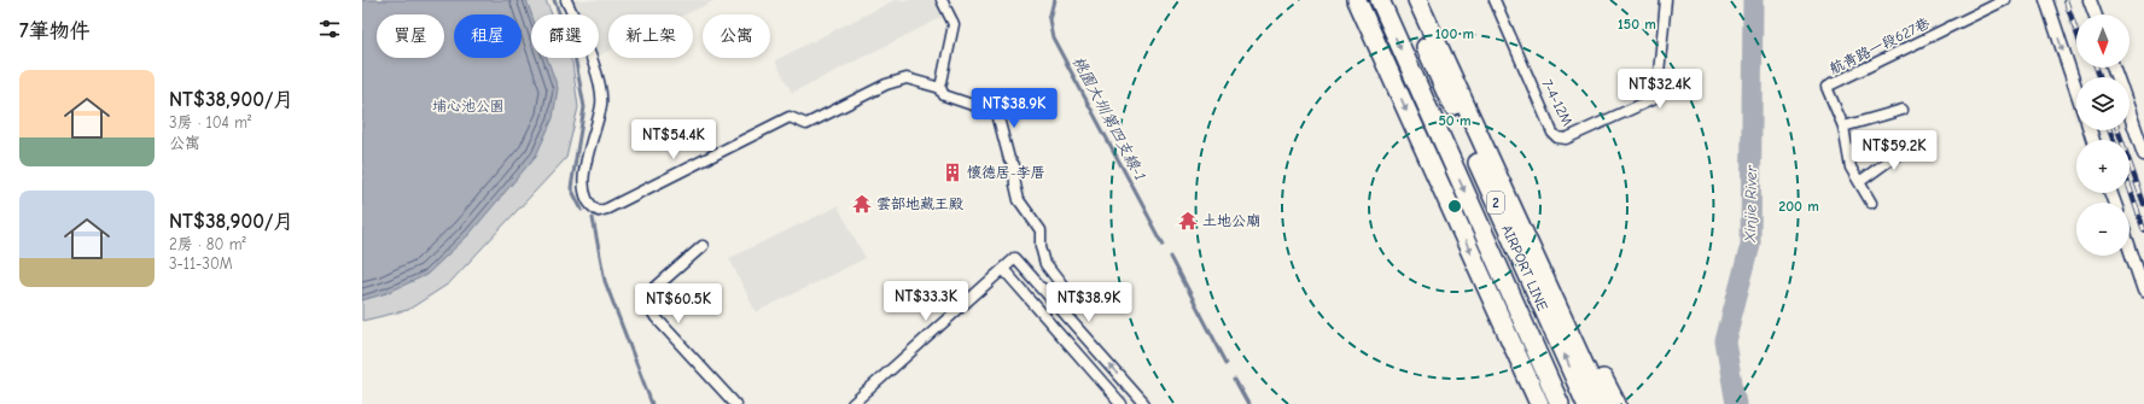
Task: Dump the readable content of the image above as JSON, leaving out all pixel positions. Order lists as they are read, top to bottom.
{
  "streets": {
    "highway": ["2", "AIRPORT LINE"],
    "street": ["航青路一段627巷", "7-4-12M"]
  },
  "water": ["桃園大圳第四支線-1", "Xinjie River"],
  "parks": ["埔心池公園"],
  "places": {
    "building": ["懷德居-李厝"],
    "temple": ["雲部地藏王殿", "土地公廟"]
  },
  "north": "bottom",
  "page": {
    "heading": "7筆物件",
    "map_buttons": ["+", "−"],
    "chip": [
      "買屋",
      "租屋",
      "篩選",
      "新上架",
      "公寓"
    ],
    "list": [
      {
        "name": "NT$38,900/月",
        "note": "3房 · 104 m² · 公寓"
      },
      {
        "name": "NT$38,900/月",
        "note": "2房 · 80 m² · 3-11-30M"
      }
    ],
    "price": [
      "NT$32.4K",
      "NT$38.9K",
      "NT$54.4K",
      "NT$59.2K",
      "NT$33.3K",
      "NT$38.9K",
      "NT$60.5K"
    ]
  },
  "rings": [
    "150 m",
    "100 m",
    "50 m",
    "200 m"
  ]
}
